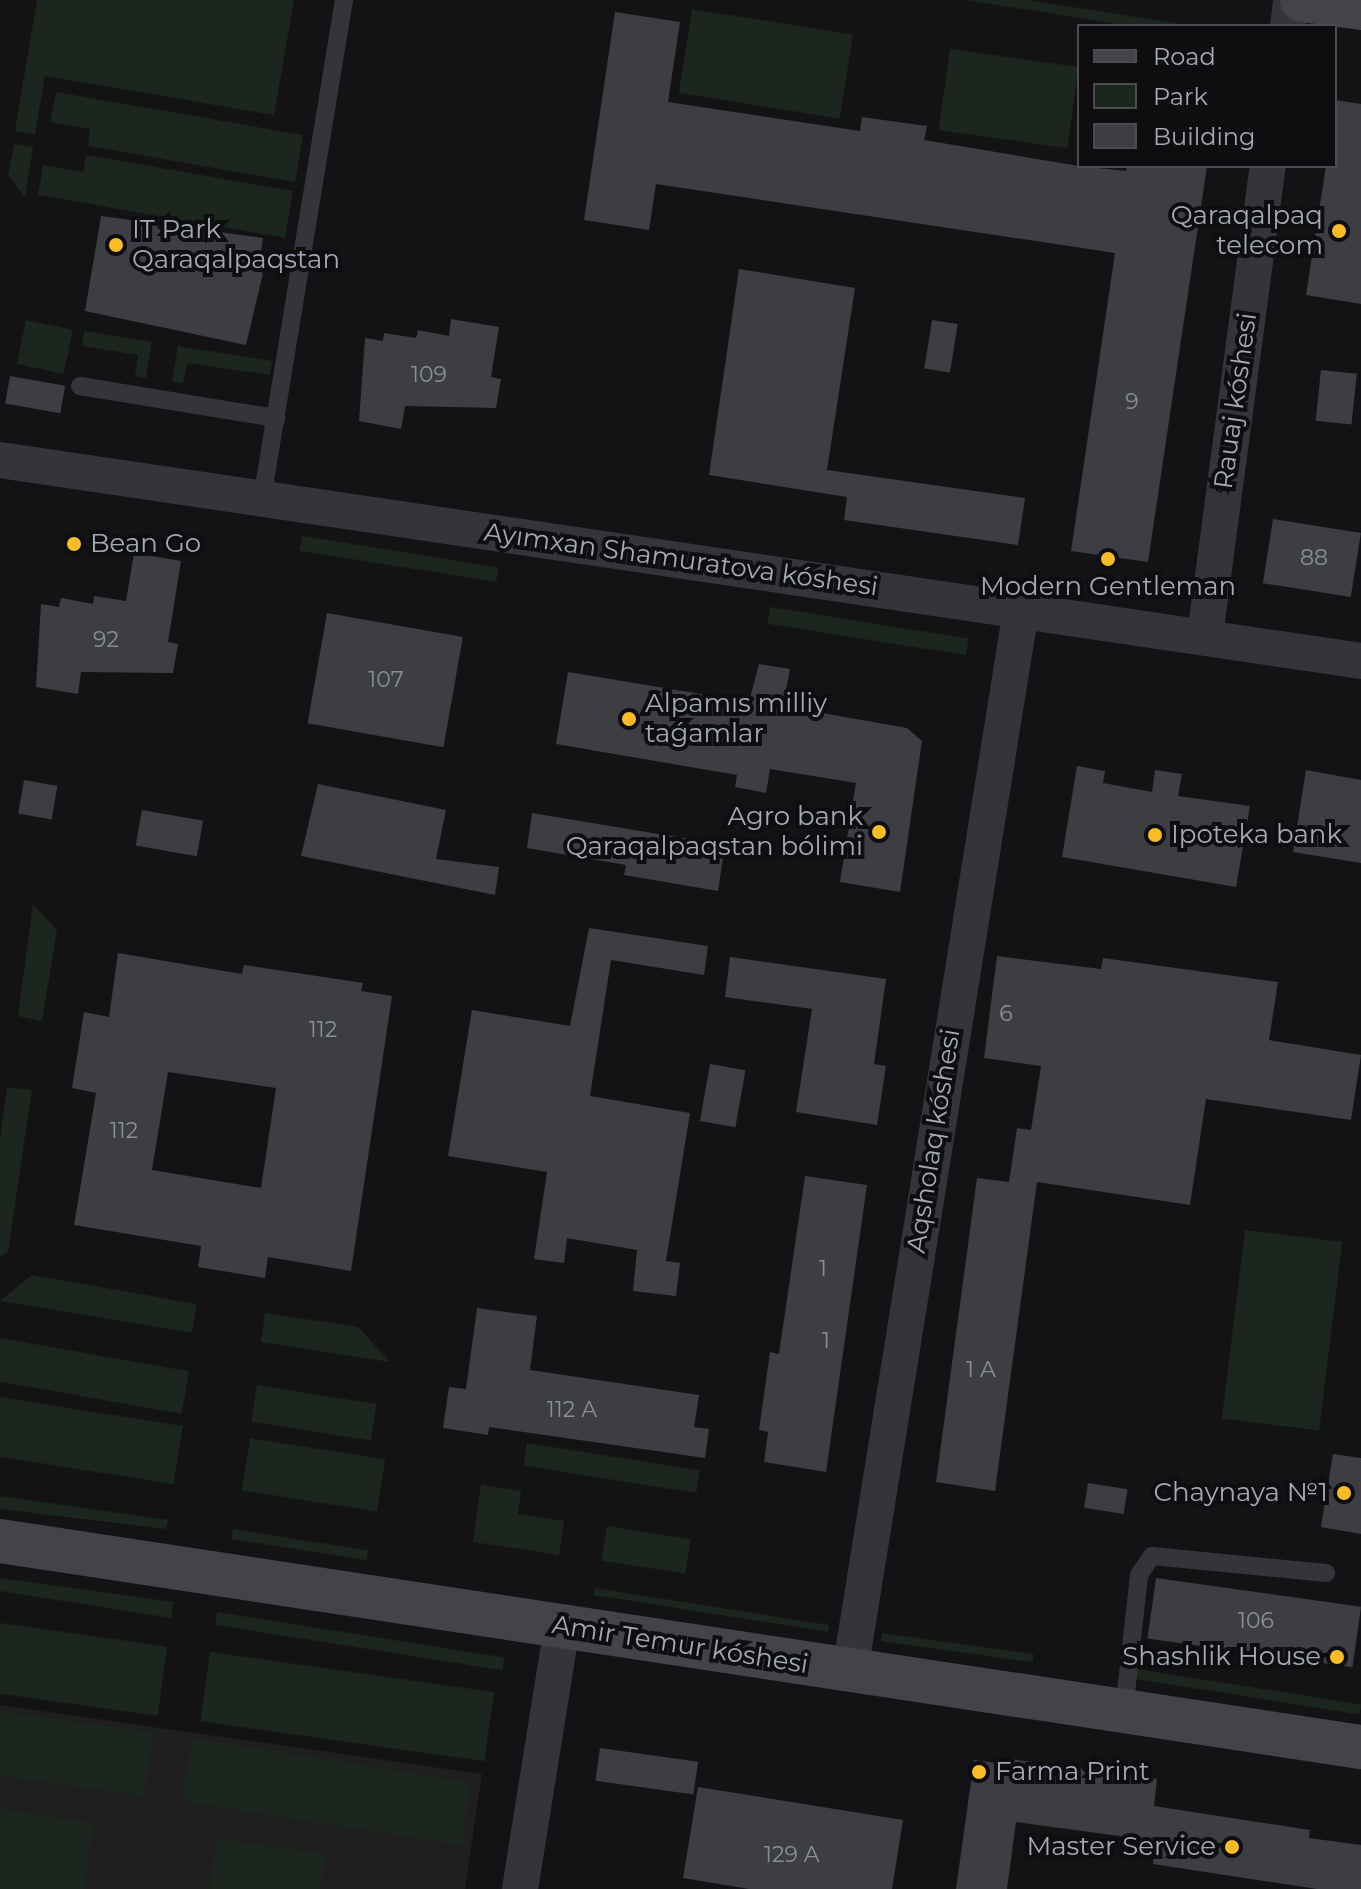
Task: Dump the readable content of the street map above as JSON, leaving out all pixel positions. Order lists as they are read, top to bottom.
{
  "streets": {
    "main road": ["Amir Temur kóshesi"],
    "street": ["Rauaj kóshesi", "Ayımxan Shamuratova kóshesi", "Aqsholaq kóshesi"]
  },
  "crossings": [
    ["Rauaj kóshesi", "Ayımxan Shamuratova kóshesi"],
    ["Ayımxan Shamuratova kóshesi", "Aqsholaq kóshesi"],
    ["Aqsholaq kóshesi", "Amir Temur kóshesi"]
  ],
  "places": [
    "Qaraqalpaq telecom",
    "IT Park Qaraqalpaqstan",
    "Bean Go",
    "Modern Gentleman",
    "Alpamıs milliy taǵamlar",
    "Agro bank Qaraqalpaqstan bólimi",
    "Ipoteka bank",
    "Chaynaya №1",
    "Shashlik House",
    "Farma Print",
    "Master Service"
  ],
  "house_numbers": [
    "109",
    "9",
    "88",
    "92",
    "107",
    "6",
    "112",
    "112",
    "1",
    "1",
    "1 А",
    "112 А",
    "106",
    "129 А"
  ],
  "legend": ["Road", "Park", "Building"]
}
